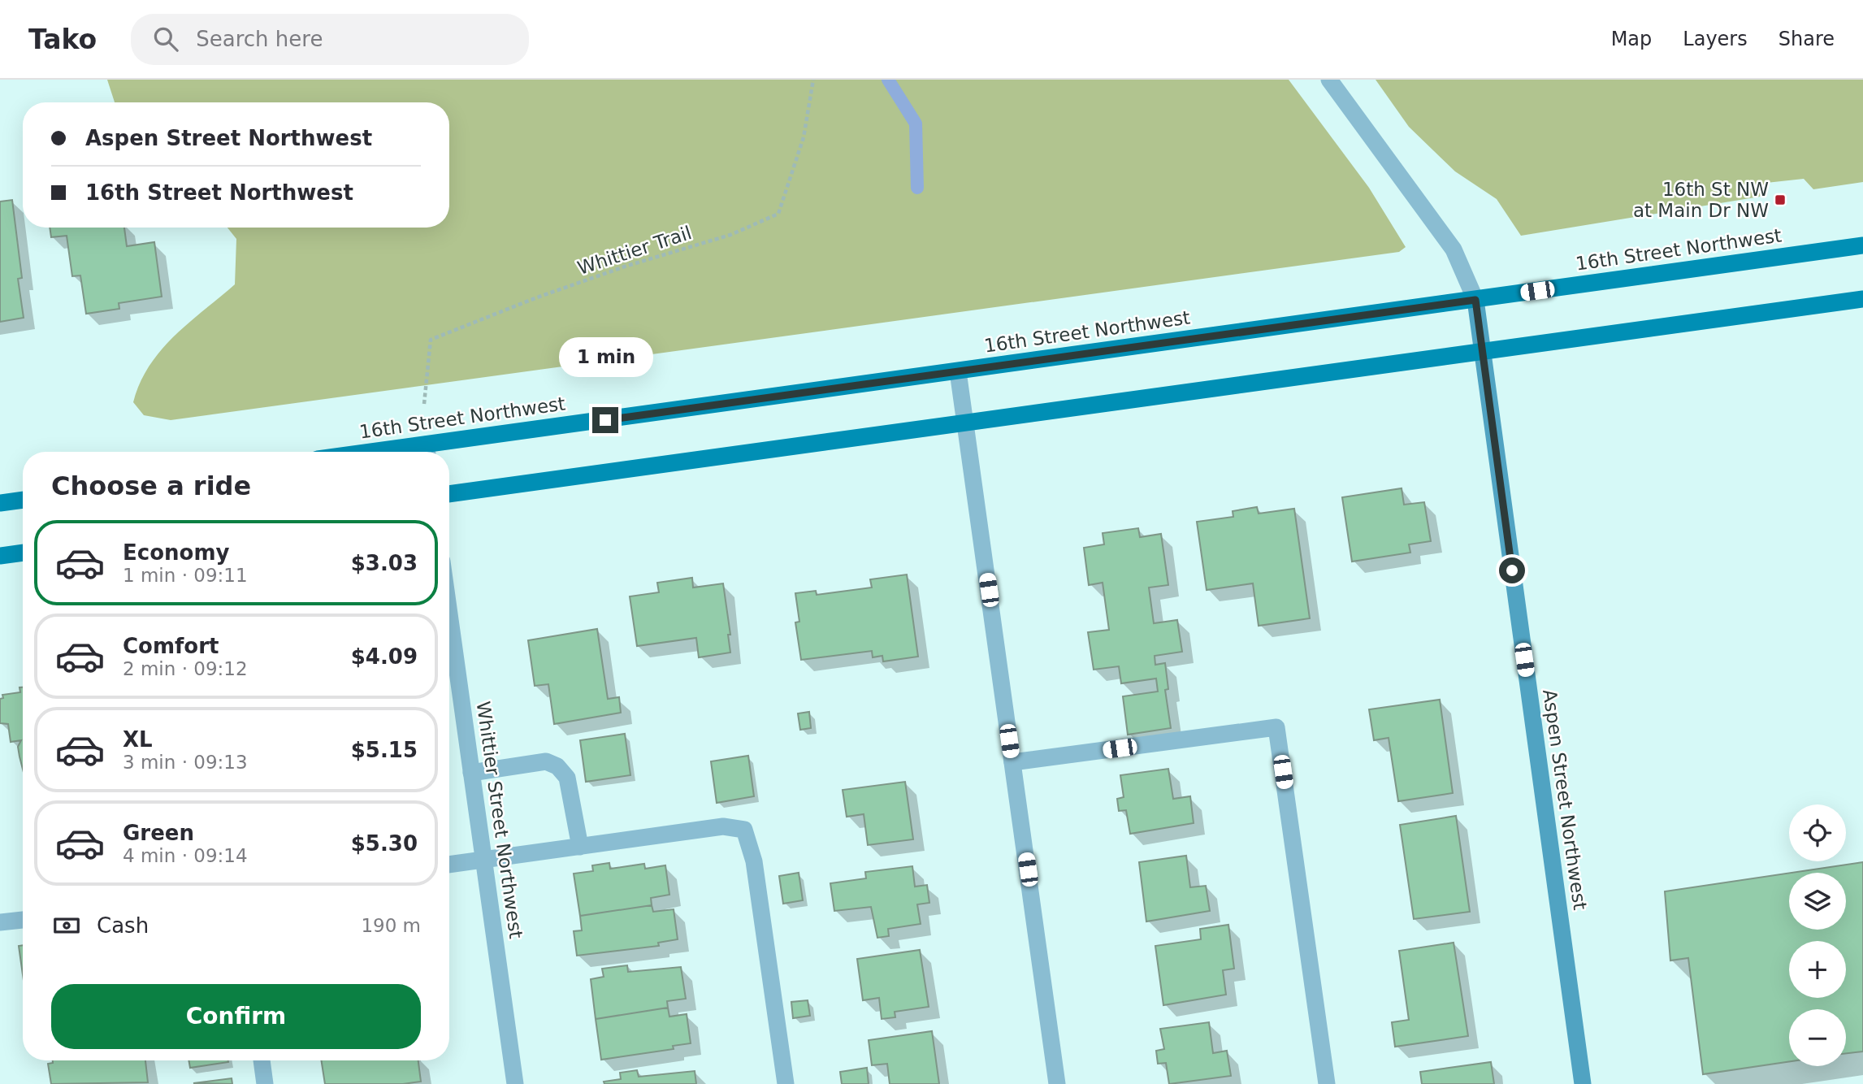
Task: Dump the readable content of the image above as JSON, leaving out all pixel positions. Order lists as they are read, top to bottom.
{
  "streets": {
    "main road": ["16th Street Northwest"],
    "street": ["Aspen Street Northwest", "Whittier Street Northwest"],
    "path": ["Whittier Trail"]
  },
  "crossings": [
    ["16th Street Northwest", "Aspen Street Northwest"]
  ],
  "places": {
    "transit": ["16th St NW at Main Dr NW"]
  },
  "page": {
    "header": "Tako",
    "search": "Search here",
    "nav": ["Map", "Layers", "Share"],
    "banner": ["Aspen Street Northwest", "16th Street Northwest"],
    "bubble": "1 min",
    "heading": "Choose a ride",
    "list": [
      {
        "name": "Economy",
        "note": "1 min · 09:11",
        "value": "$3.03"
      },
      {
        "name": "Comfort",
        "note": "2 min · 09:12",
        "value": "$4.09"
      },
      {
        "name": "XL",
        "note": "3 min · 09:13",
        "value": "$5.15"
      },
      {
        "name": "Green",
        "note": "4 min · 09:14",
        "value": "$5.30"
      }
    ],
    "map_buttons": ["+", "−"],
    "pay": ["Cash", "190 m"],
    "buttons": "Confirm"
  }
}
